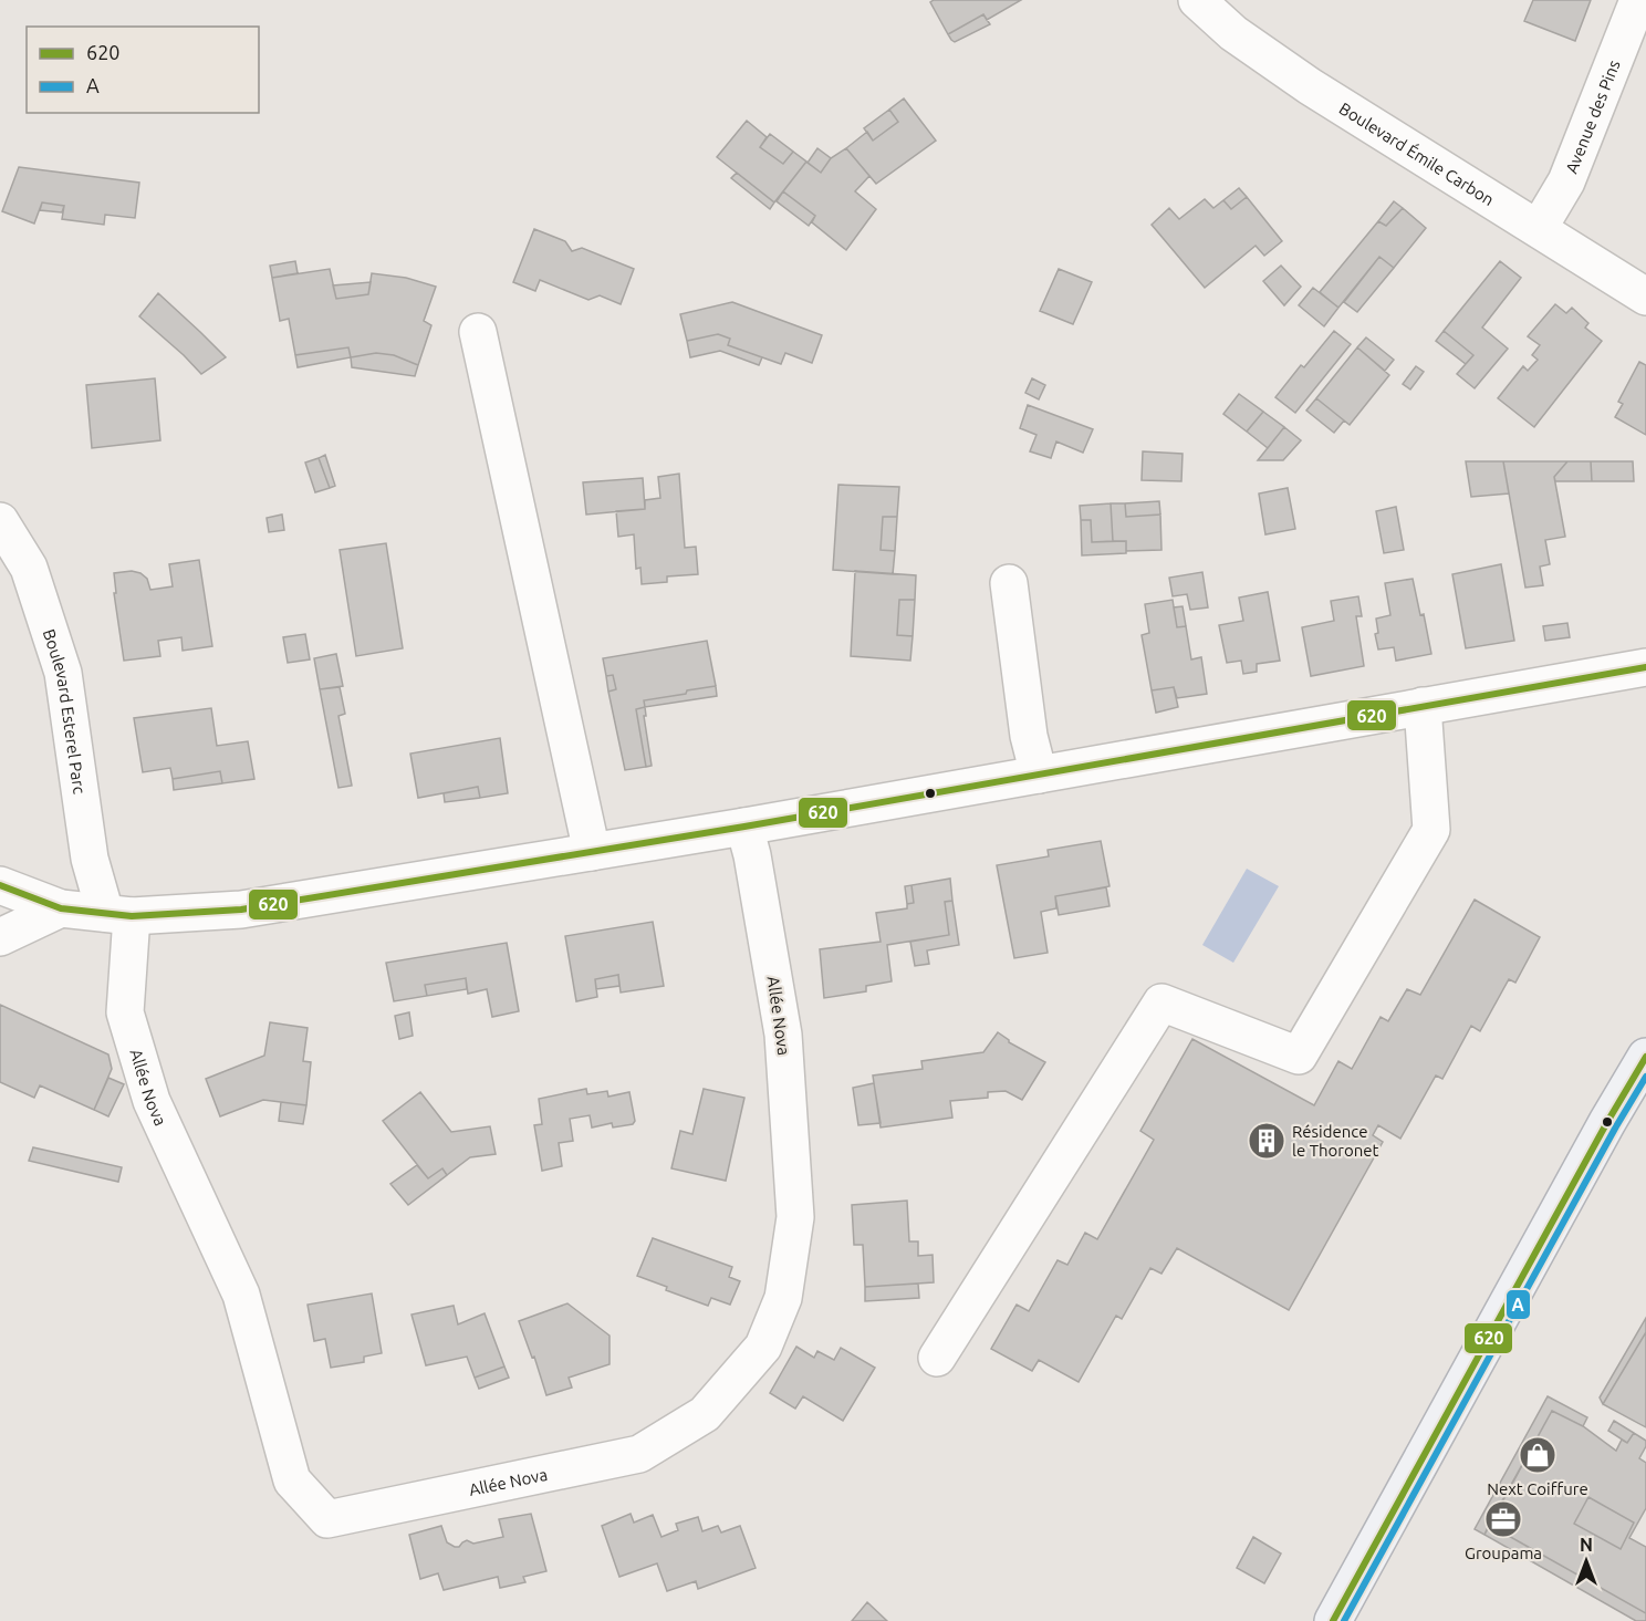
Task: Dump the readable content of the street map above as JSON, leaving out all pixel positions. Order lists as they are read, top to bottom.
{
  "streets": {
    "street": [
      "Avenue des Pins",
      "Boulevard Émile Carbon",
      "Boulevard Esterel Parc",
      "Allée Nova"
    ]
  },
  "crossings": [
    ["Avenue des Pins", "Boulevard Émile Carbon"],
    ["Boulevard Esterel Parc", "Allée Nova"]
  ],
  "places": {
    "building": ["Résidence le Thoronet"],
    "shop": ["Next Coiffure"],
    "office": ["Groupama"]
  },
  "lines": ["transit line 620", "transit line A"],
  "legend": ["620", "A"],
  "north": "top"
}
